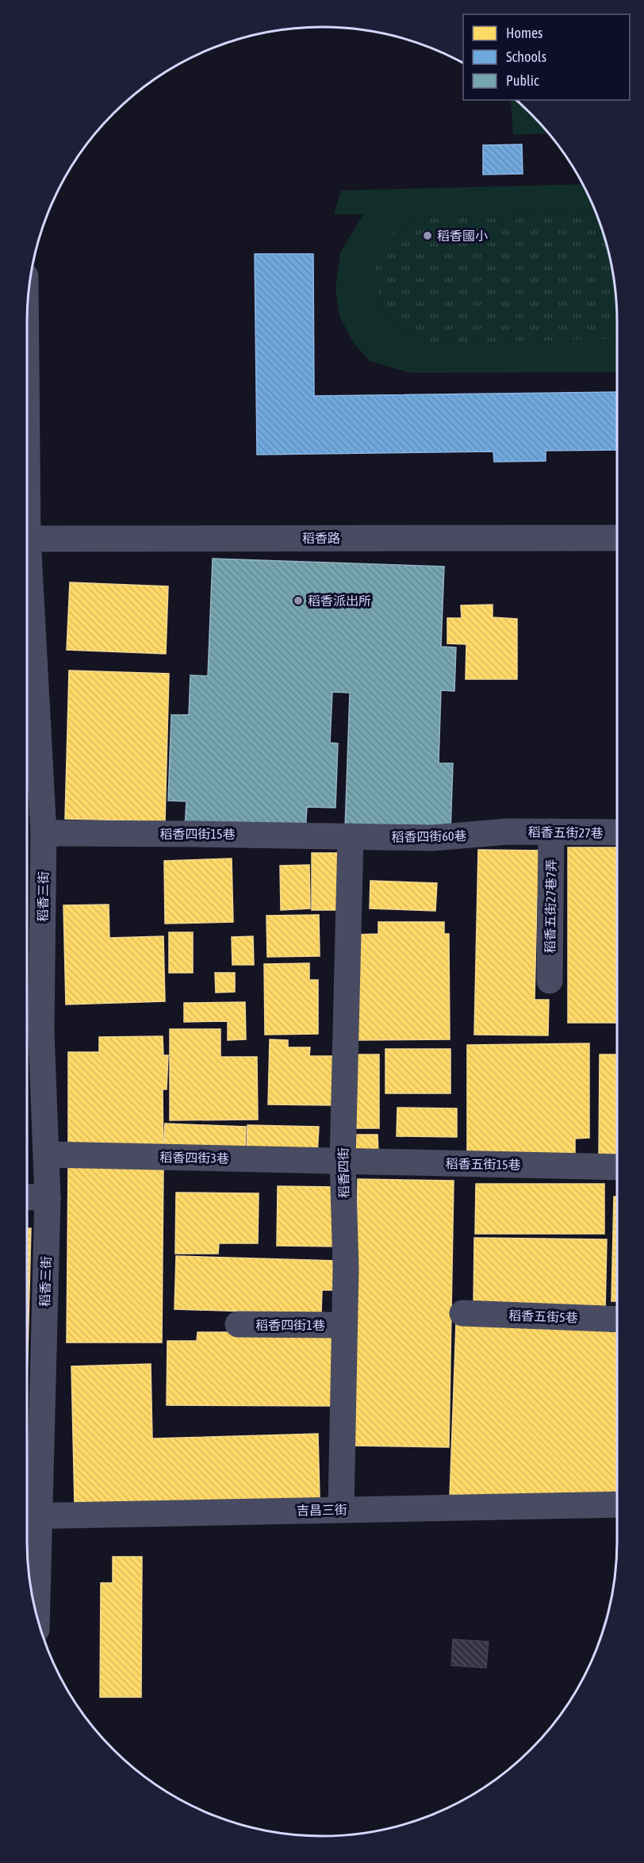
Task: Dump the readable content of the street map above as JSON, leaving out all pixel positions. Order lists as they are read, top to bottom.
{
  "streets": {
    "street": [
      "稻香路",
      "稻香五街27巷",
      "稻香四街15巷",
      "稻香四街60巷",
      "稻香三街",
      "稻香五街27巷7弄",
      "稻香四街3巷",
      "稻香五街15巷",
      "稻香四街",
      "稻香五街5巷",
      "稻香四街1巷",
      "吉昌三街"
    ]
  },
  "crossings": [
    ["稻香五街27巷", "稻香四街60巷"],
    ["稻香五街27巷", "稻香五街27巷7弄"],
    ["稻香四街15巷", "稻香四街60巷"],
    ["稻香四街15巷", "稻香三街"],
    ["稻香四街15巷", "稻香四街"],
    ["稻香四街60巷", "稻香四街"],
    ["稻香三街", "稻香四街3巷"],
    ["稻香三街", "吉昌三街"],
    ["稻香四街3巷", "稻香五街15巷"],
    ["稻香四街3巷", "稻香四街"],
    ["稻香五街15巷", "稻香四街"],
    ["稻香四街", "稻香四街1巷"],
    ["稻香四街", "吉昌三街"]
  ],
  "places": ["稻香國小", "稻香派出所"],
  "legend": ["Homes", "Schools", "Public"]
}
